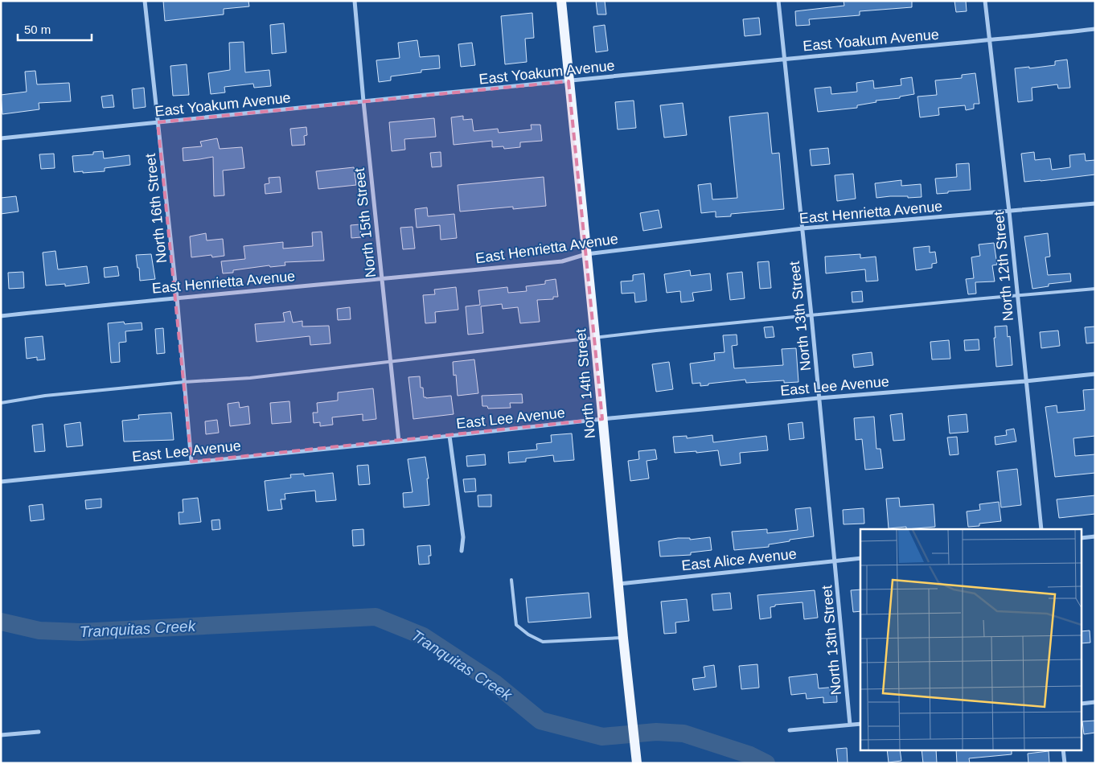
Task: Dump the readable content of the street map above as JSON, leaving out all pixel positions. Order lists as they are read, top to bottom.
{
  "streets": {
    "main road": ["North 14th Street"],
    "street": [
      "East Yoakum Avenue",
      "North 16th Street",
      "East Henrietta Avenue",
      "North 15th Street",
      "North 12th Street",
      "North 13th Street",
      "East Lee Avenue",
      "East Alice Avenue"
    ]
  },
  "crossings": [
    ["East Yoakum Avenue", "North 16th Street"],
    ["East Yoakum Avenue", "North 15th Street"],
    ["East Yoakum Avenue", "North 12th Street"],
    ["East Yoakum Avenue", "North 13th Street"],
    ["East Yoakum Avenue", "North 14th Street"],
    ["North 16th Street", "East Henrietta Avenue"],
    ["North 16th Street", "East Lee Avenue"],
    ["East Henrietta Avenue", "North 15th Street"],
    ["East Henrietta Avenue", "North 12th Street"],
    ["East Henrietta Avenue", "North 13th Street"],
    ["East Henrietta Avenue", "North 14th Street"],
    ["North 15th Street", "East Lee Avenue"],
    ["North 12th Street", "East Lee Avenue"],
    ["North 13th Street", "East Lee Avenue"],
    ["North 13th Street", "East Alice Avenue"],
    ["North 14th Street", "East Lee Avenue"],
    ["North 14th Street", "East Alice Avenue"]
  ],
  "water": ["Tranquitas Creek"],
  "scale_bar": "50 m"
}
